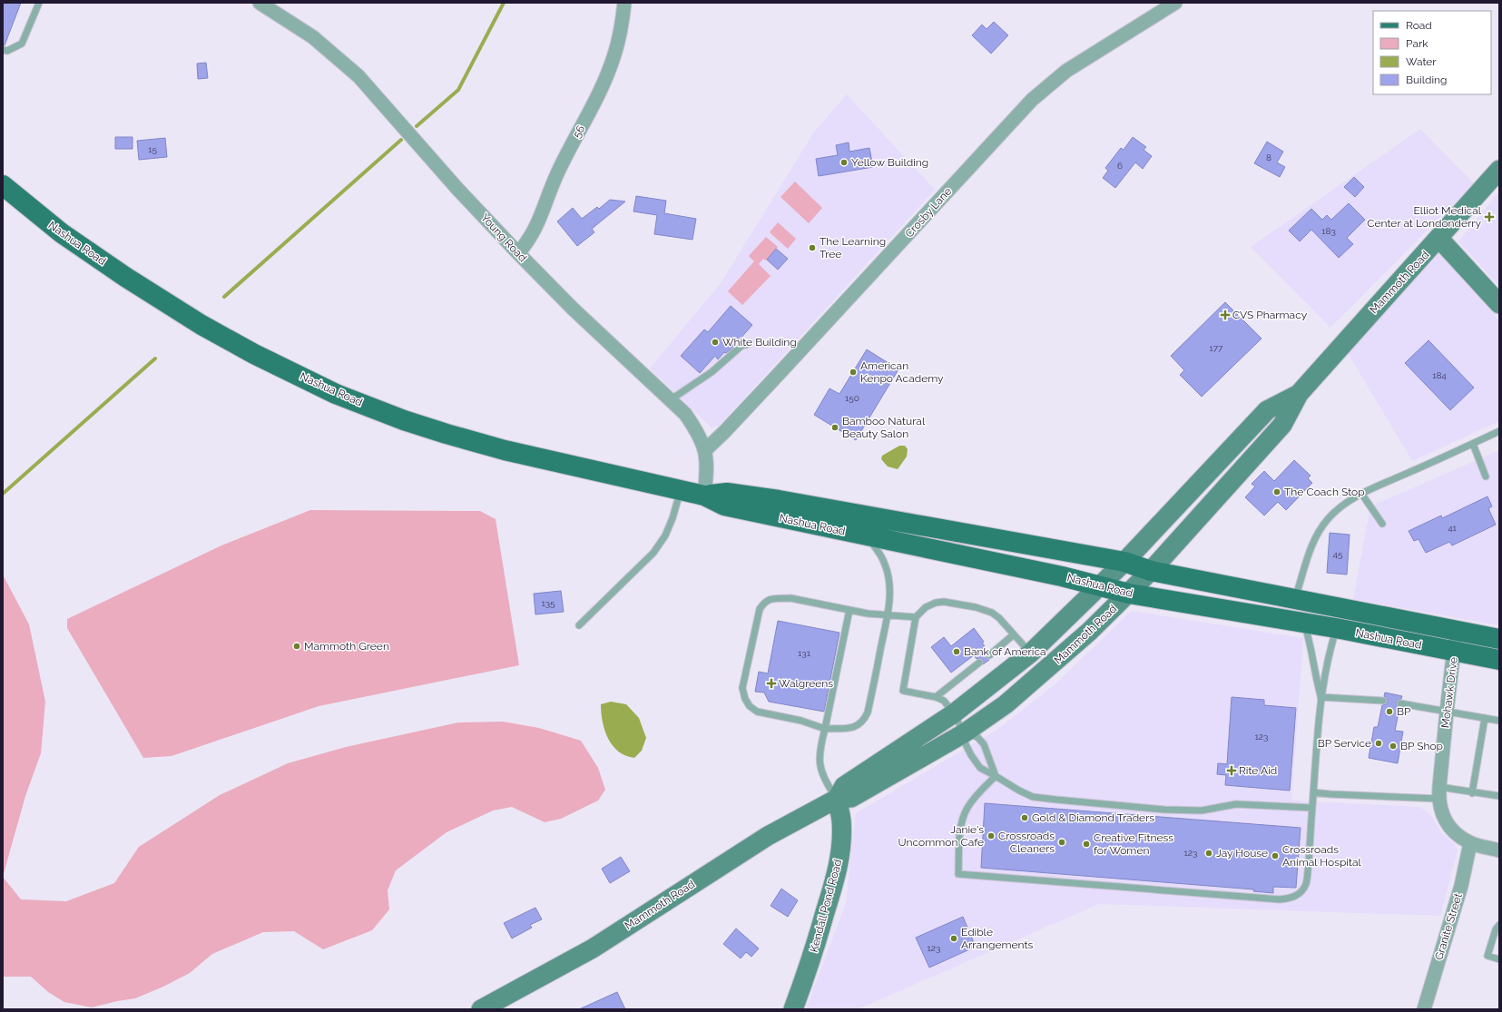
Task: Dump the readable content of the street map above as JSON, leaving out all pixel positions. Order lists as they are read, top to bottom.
{
  "streets": {
    "main road": ["Nashua Road", "Mammoth Road", "Kendall Pond Road"],
    "street": [
      "56",
      "Crosby Lane",
      "Young Road",
      "Mohawk Drive",
      "Granite Street"
    ]
  },
  "crossings": [
    ["56", "Young Road"],
    ["Crosby Lane", "Young Road"],
    ["Young Road", "Nashua Road"],
    ["Nashua Road", "Mammoth Road"],
    ["Nashua Road", "Mohawk Drive"],
    ["Mammoth Road", "Kendall Pond Road"],
    ["Mohawk Drive", "Granite Street"]
  ],
  "places": {
    "other": [
      "Yellow Building",
      "The Learning Tree",
      "White Building",
      "American Kenpo Academy",
      "Bamboo Natural Beauty Salon",
      "The Coach Stop",
      "Mammoth Green",
      "Bank of America",
      "BP",
      "BP Service",
      "BP Shop",
      "Gold & Diamond Traders",
      "Janie's Uncommon Cafe",
      "Crossroads Cleaners",
      "Creative Fitness for Women",
      "Jay House",
      "Crossroads Animal Hospital",
      "Edible Arrangements"
    ],
    "health": [
      "Elliot Medical Center at Londonderry",
      "CVS Pharmacy",
      "Walgreens",
      "Rite Aid"
    ]
  },
  "house_numbers": [
    "15",
    "8",
    "6",
    "183",
    "177",
    "184",
    "150",
    "41",
    "45",
    "135",
    "131",
    "123",
    "123",
    "123"
  ],
  "legend": [
    "Road",
    "Park",
    "Water",
    "Building"
  ]
}
